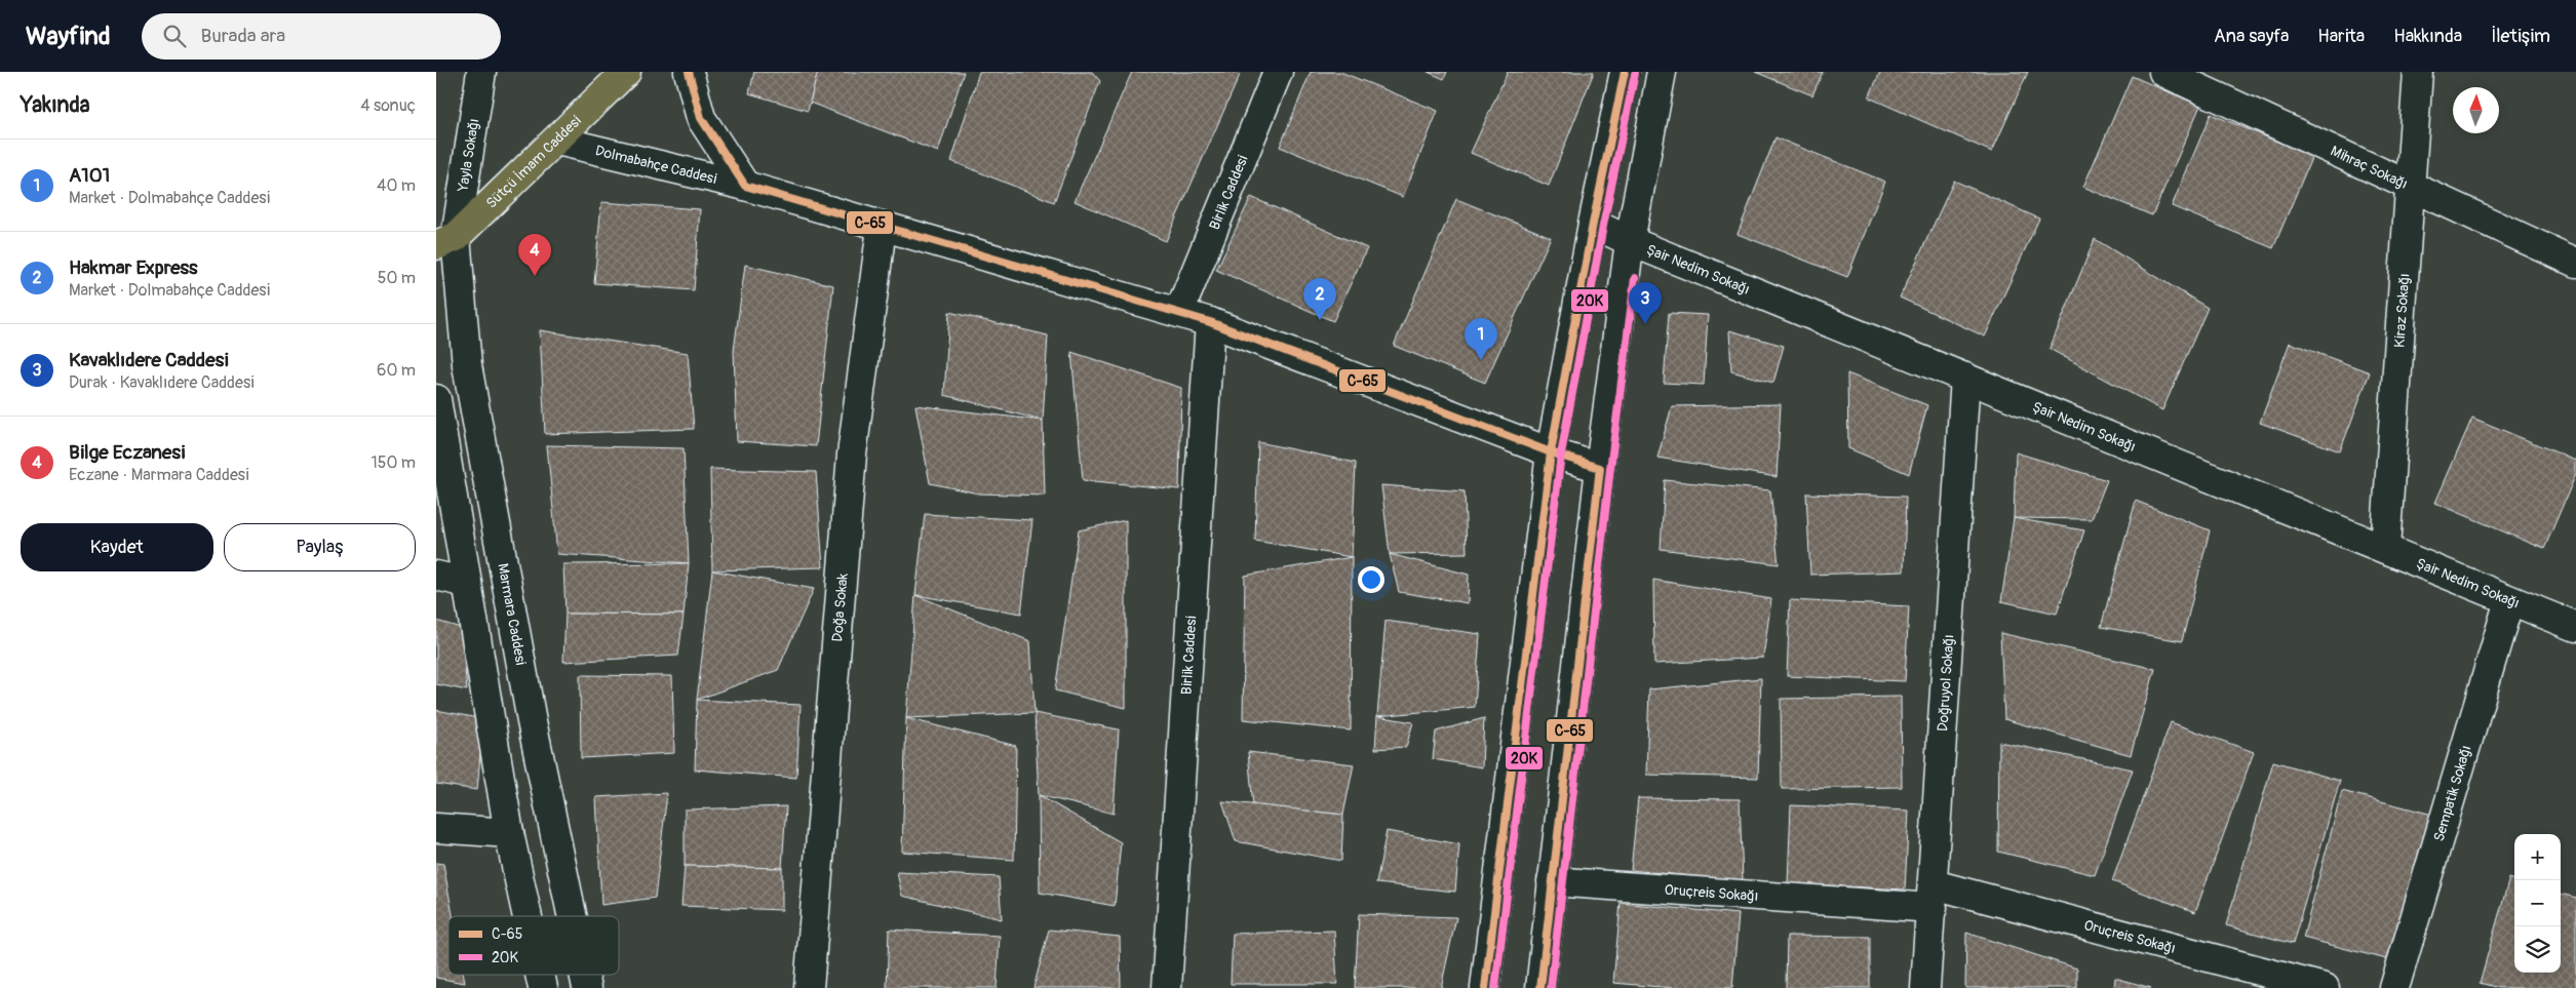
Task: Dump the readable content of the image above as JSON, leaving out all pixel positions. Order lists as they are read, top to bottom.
{
  "streets": {
    "main road": ["Sütçü İmam Caddesi"],
    "street": [
      "Yayla Sokağı",
      "Dolmabahçe Caddesi",
      "Mihraç Sokağı",
      "Birlik Caddesi",
      "Şair Nedim Sokağı",
      "Kiraz Sokağı",
      "Doğa Sokak",
      "Marmara Caddesi",
      "Doğruyol Sokağı",
      "Sempatik Sokağı",
      "Oruçreis Sokağı"
    ]
  },
  "crossings": [
    ["Yayla Sokağı", "Sütçü İmam Caddesi"],
    ["Yayla Sokağı", "Marmara Caddesi"],
    ["Sütçü İmam Caddesi", "Dolmabahçe Caddesi"],
    ["Sütçü İmam Caddesi", "Marmara Caddesi"],
    ["Dolmabahçe Caddesi", "Birlik Caddesi"],
    ["Dolmabahçe Caddesi", "Doğa Sokak"],
    ["Mihraç Sokağı", "Kiraz Sokağı"],
    ["Şair Nedim Sokağı", "Kiraz Sokağı"],
    ["Şair Nedim Sokağı", "Doğruyol Sokağı"],
    ["Şair Nedim Sokağı", "Sempatik Sokağı"],
    ["Doğruyol Sokağı", "Oruçreis Sokağı"]
  ],
  "lines": ["transit line C-65", "transit line 20K"],
  "legend": ["C-65", "20K"],
  "north": "top",
  "page": {
    "header": "Wayfind",
    "search": "Burada ara",
    "nav": [
      "Ana sayfa",
      "Harita",
      "Hakkında",
      "İletişim"
    ],
    "heading": ["Yakında", "4 sonuç"],
    "list": [
      {
        "mark": "1",
        "name": "A101",
        "note": "Market · Dolmabahçe Caddesi",
        "value": "40 m"
      },
      {
        "mark": "2",
        "name": "Hakmar Express",
        "note": "Market · Dolmabahçe Caddesi",
        "value": "50 m"
      },
      {
        "mark": "3",
        "name": "Kavaklıdere Caddesi",
        "note": "Durak · Kavaklıdere Caddesi",
        "value": "60 m"
      },
      {
        "mark": "4",
        "name": "Bilge Eczanesi",
        "note": "Eczane · Marmara Caddesi",
        "value": "150 m"
      }
    ],
    "pins": [
      "4",
      "2",
      "3",
      "1"
    ],
    "buttons": ["Kaydet", "Paylaş"],
    "map_buttons": ["+", "−"]
  }
}
